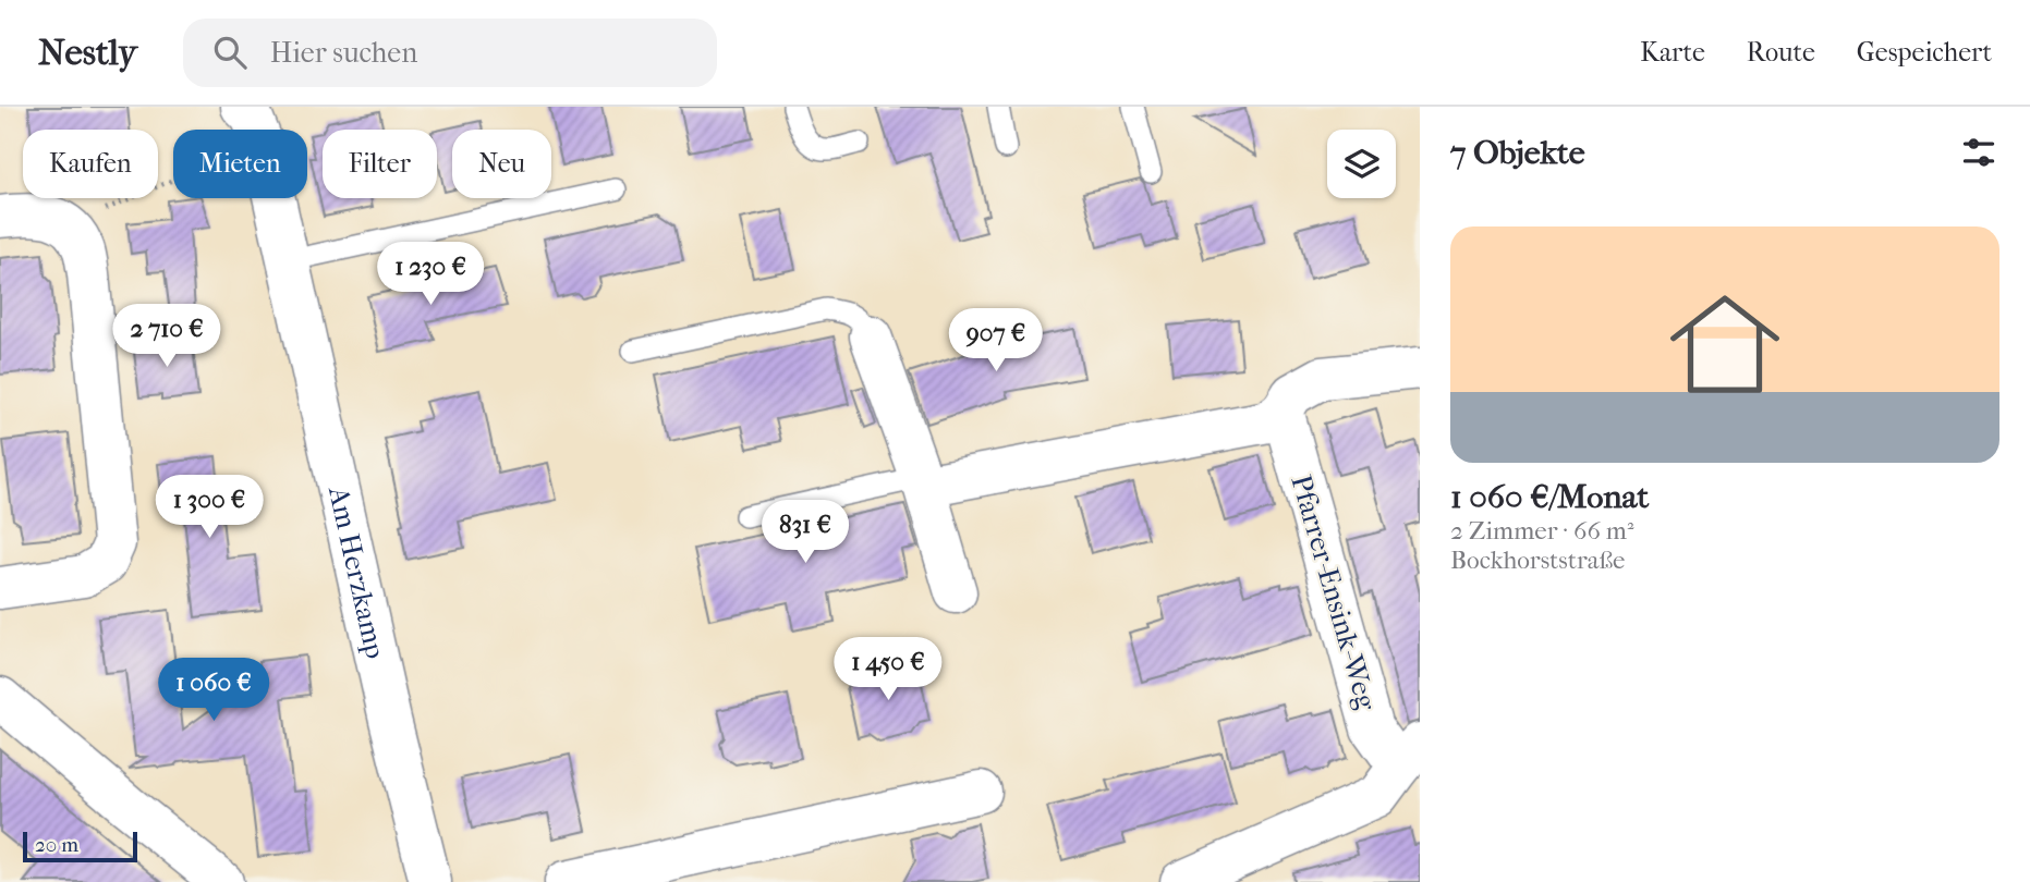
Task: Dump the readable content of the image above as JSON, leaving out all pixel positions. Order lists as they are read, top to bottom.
{
  "streets": {
    "street": ["Am Herzkamp", "Pfarrer-Ensink-Weg"]
  },
  "scale_bar": "20 m",
  "page": {
    "header": "Nestly",
    "search": "Hier suchen",
    "nav": ["Karte", "Route", "Gespeichert"],
    "heading": "7 Objekte",
    "chip": [
      "Kaufen",
      "Mieten",
      "Filter",
      "Neu"
    ],
    "list": [
      {
        "name": "1 060 €/Monat",
        "note": "2 Zimmer · 66 m² · Bockhorststraße"
      }
    ],
    "price": [
      "1 230 €",
      "2 710 €",
      "907 €",
      "1 300 €",
      "831 €",
      "1 450 €",
      "1 060 €"
    ],
    "scale": "20 m"
  }
}
